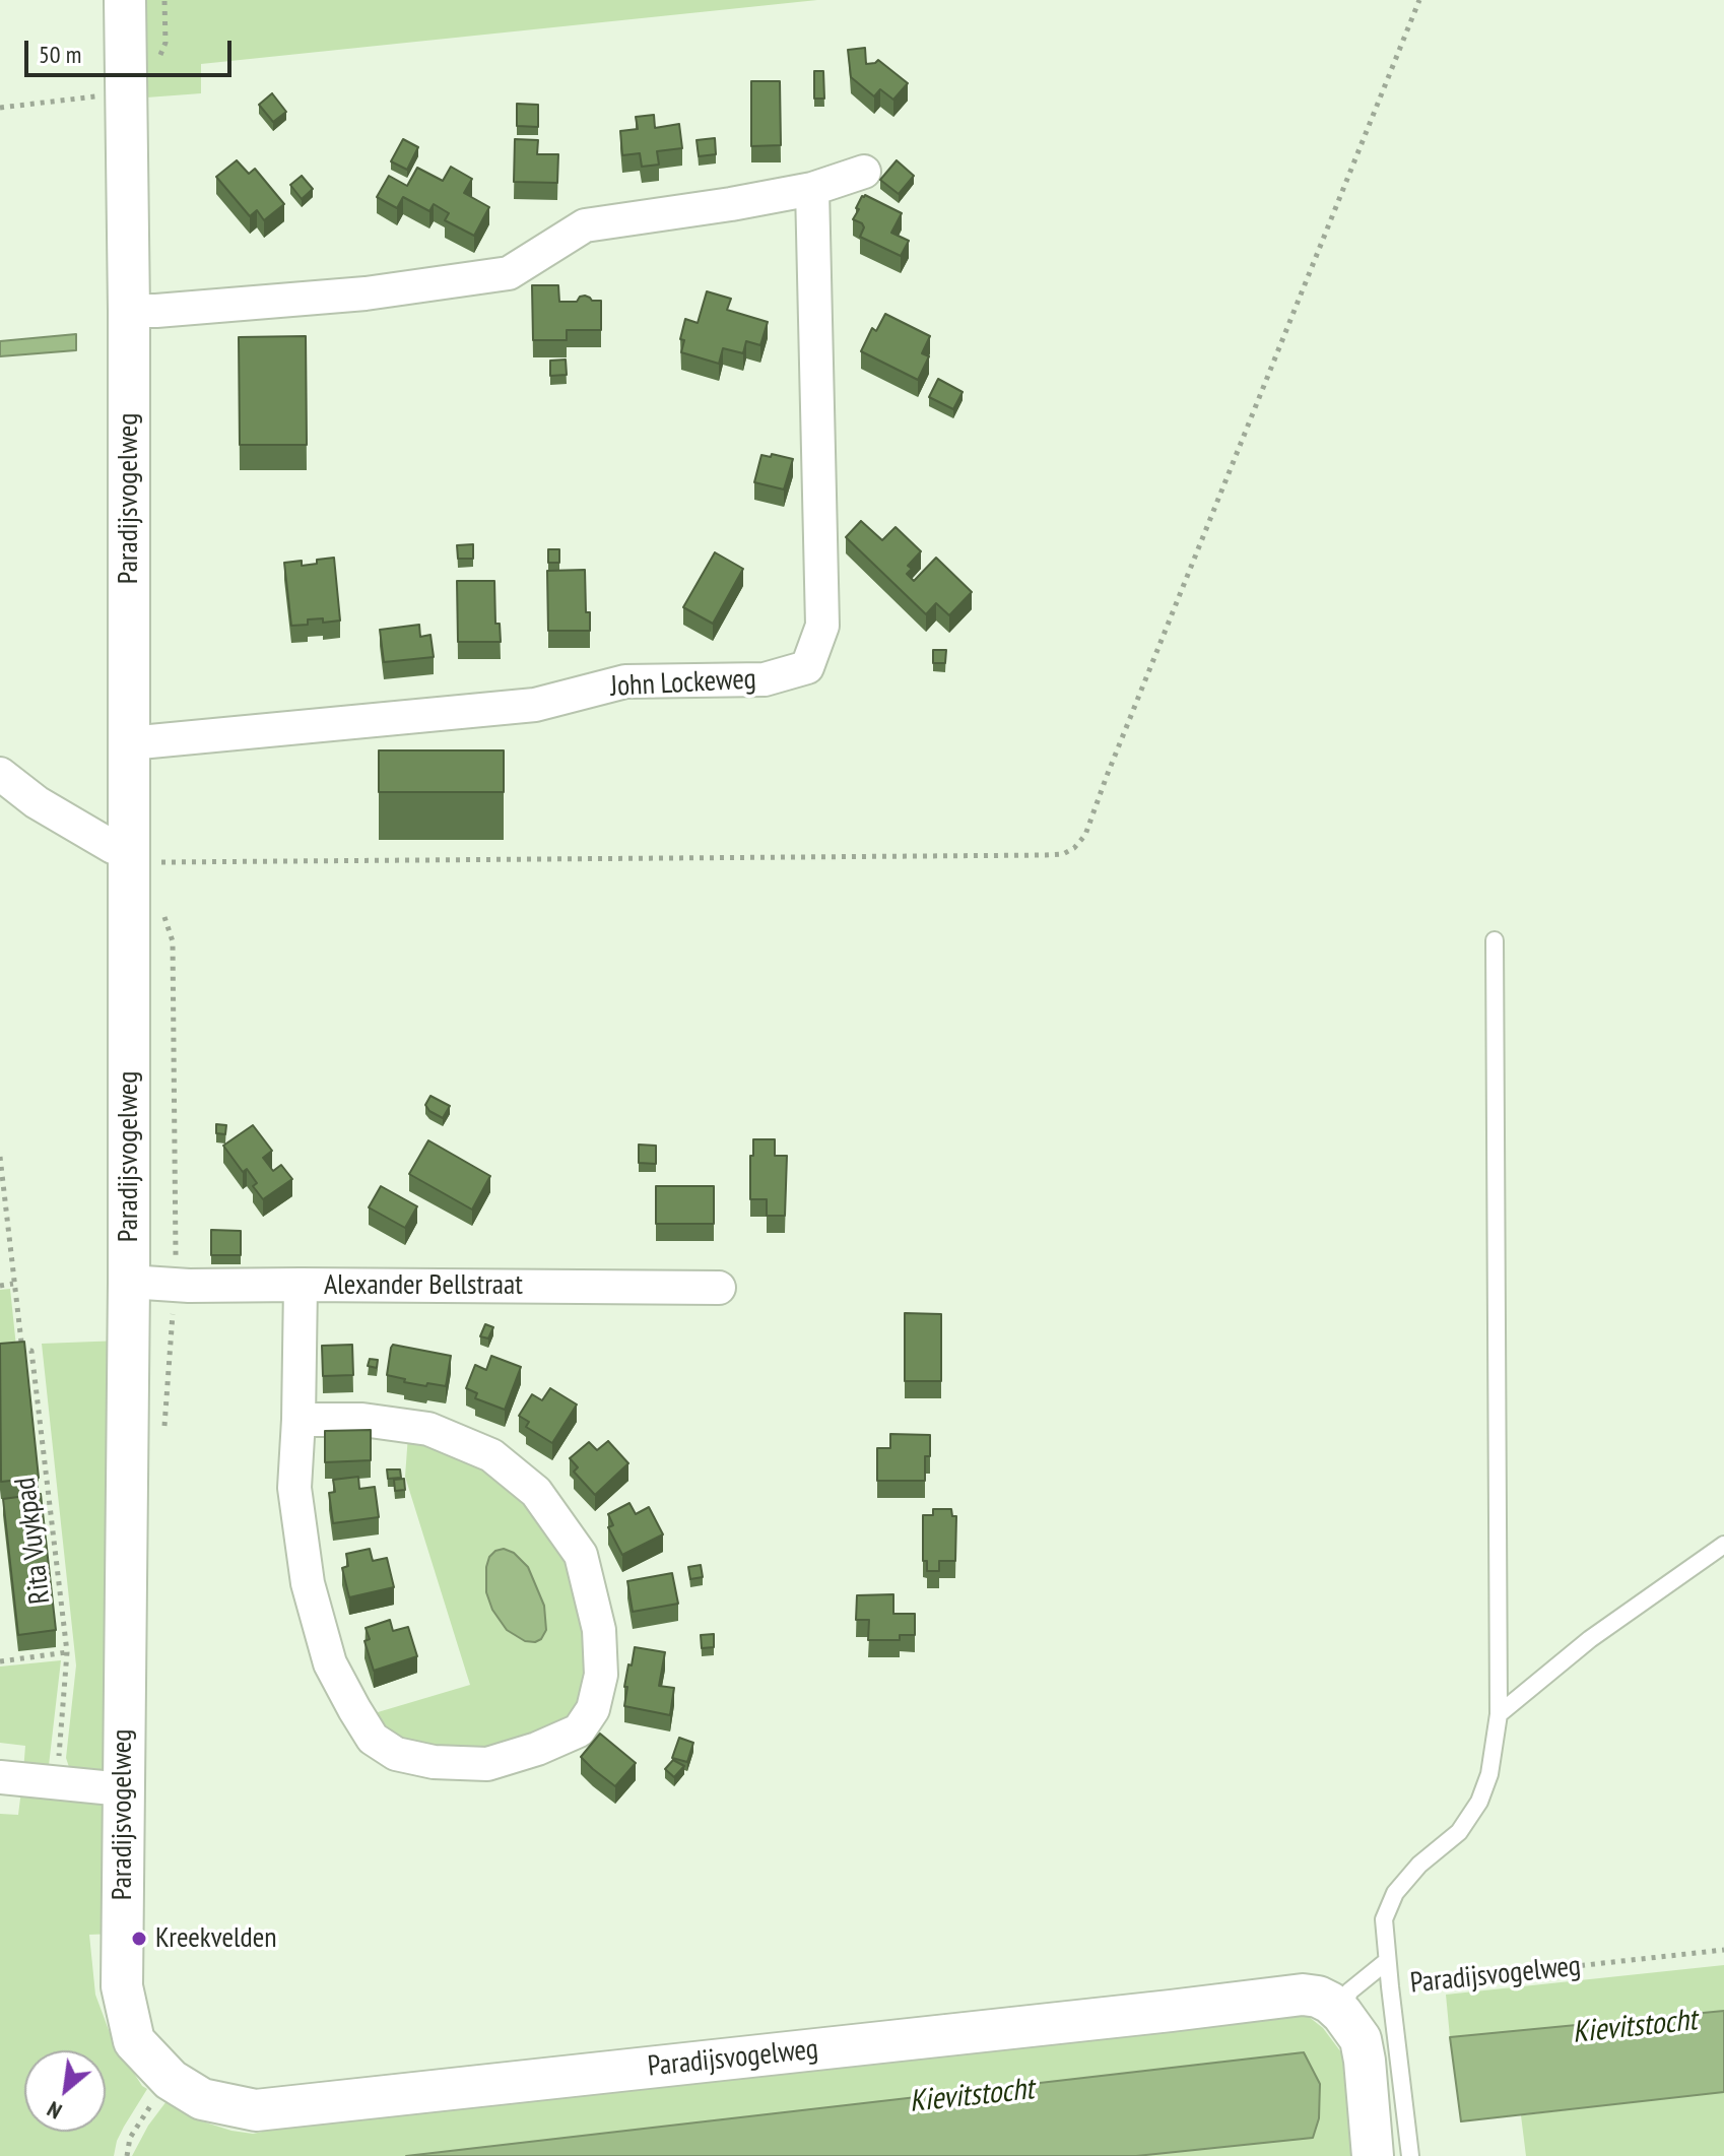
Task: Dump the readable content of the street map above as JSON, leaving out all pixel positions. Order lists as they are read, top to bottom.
{
  "streets": {
    "street": ["Paradijsvogelweg", "John Lockeweg", "Alexander Bellstraat"],
    "path": ["Rita Vuykpad"]
  },
  "crossings": [
    ["Paradijsvogelweg", "John Lockeweg"],
    ["Paradijsvogelweg", "Alexander Bellstraat"]
  ],
  "water": ["Kievitstocht"],
  "places": ["Kreekvelden"],
  "scale_bar": "50 m",
  "north": "bottom left"
}
